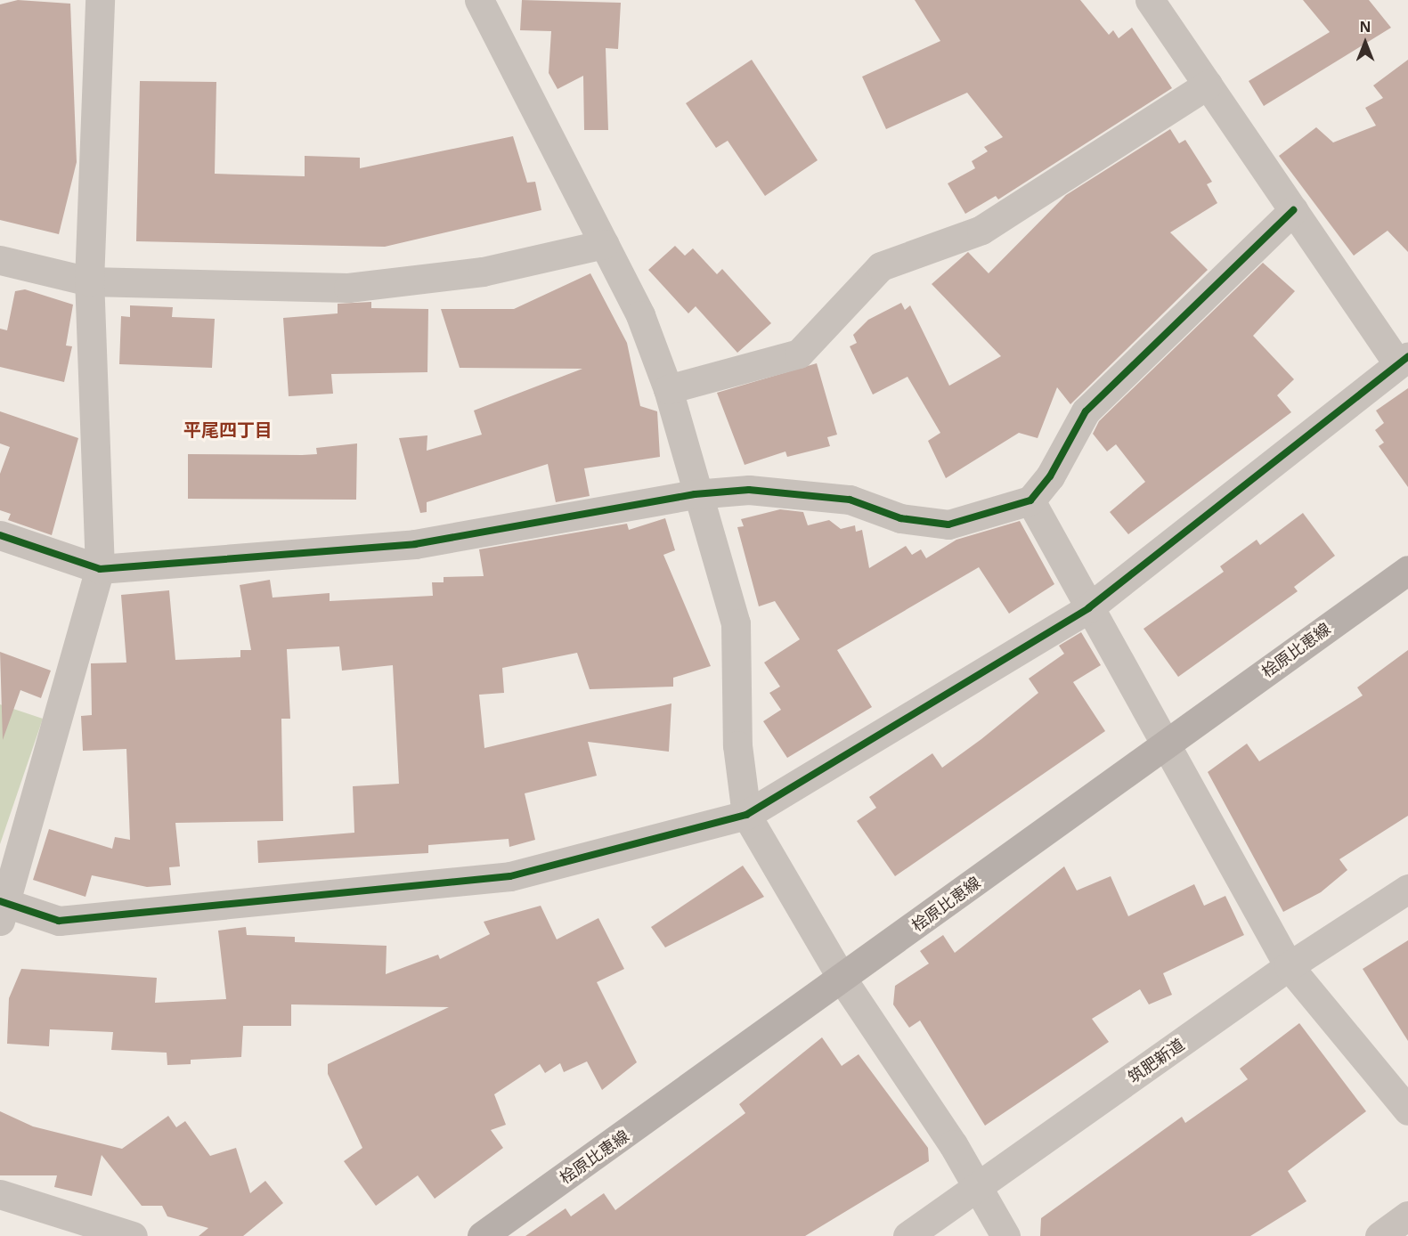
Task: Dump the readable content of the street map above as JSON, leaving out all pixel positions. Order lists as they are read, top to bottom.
{
  "streets": {
    "main road": ["桧原比恵線"],
    "street": ["筑肥新道"]
  },
  "districts": ["平尾四丁目"],
  "north": "top"
}
